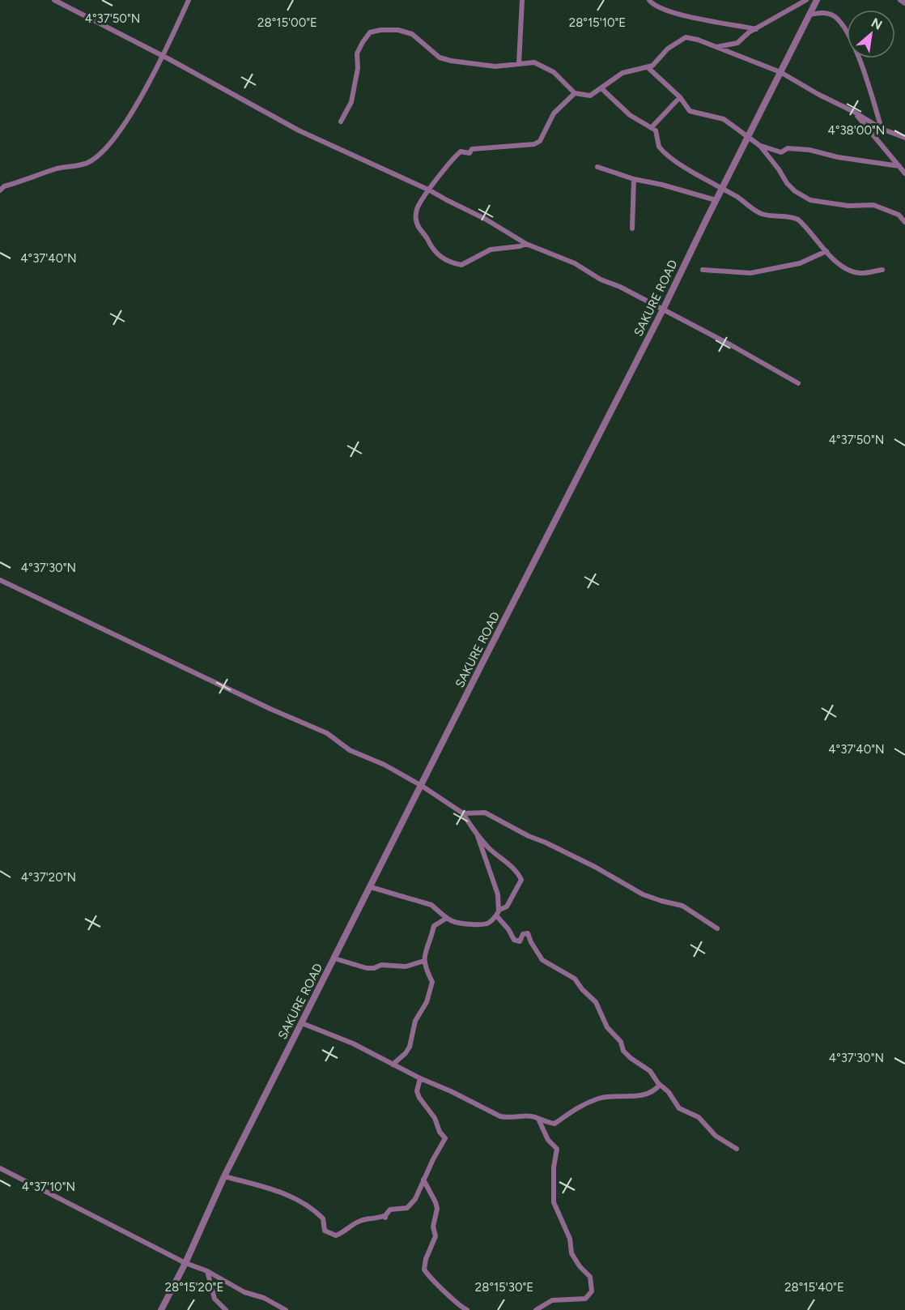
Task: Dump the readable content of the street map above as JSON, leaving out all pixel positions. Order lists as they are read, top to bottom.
{
  "streets": {
    "street": ["SAKURE ROAD"]
  },
  "north": "top right",
  "coordinates": [
    "4°37'50\"N",
    "28°15'00\"E",
    "28°15'10\"E",
    "4°38'00\"N",
    "4°37'40\"N",
    "4°37'30\"N",
    "4°37'20\"N",
    "4°37'10\"N",
    "28°15'20\"E",
    "28°15'30\"E",
    "28°15'40\"E"
  ]
}
